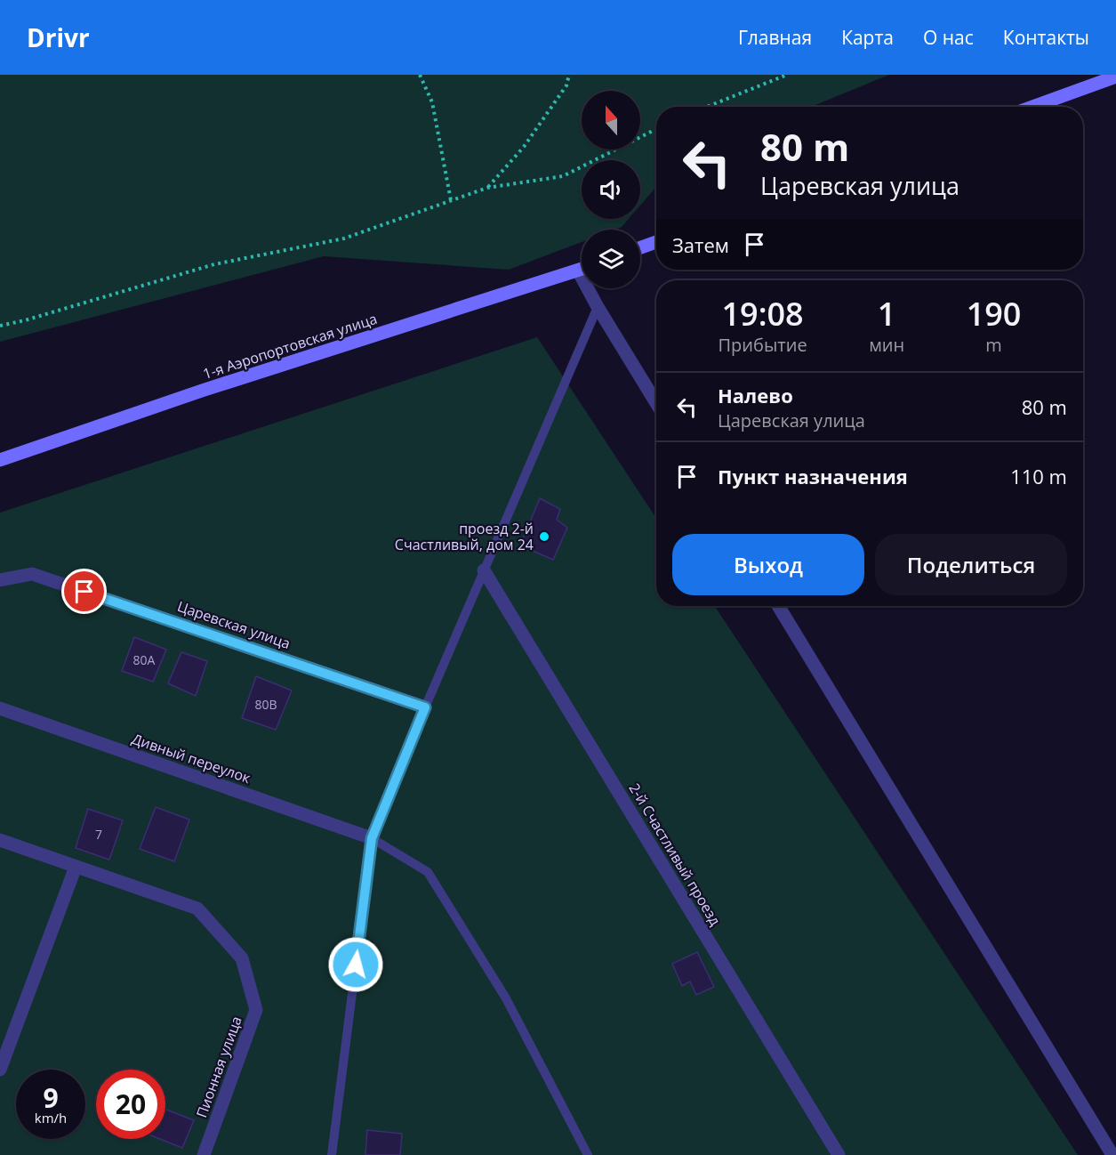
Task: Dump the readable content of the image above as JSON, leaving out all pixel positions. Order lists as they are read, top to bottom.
{
  "streets": {
    "street": [
      "1-я Аэропортовская улица",
      "Царевская улица",
      "Дивный переулок",
      "2-й Счастливый проезд",
      "Пионная улица"
    ]
  },
  "places": ["проезд 2-й Счастливый, дом 24"],
  "house_numbers": ["80А", "80В", "7"],
  "north": "top",
  "page": {
    "header": "Drivr",
    "nav": [
      "Главная",
      "Карта",
      "О нас",
      "Контакты"
    ],
    "turn": ["80 m", "Царевская улица"],
    "then": "Затем",
    "eta": [
      "19:08",
      "Прибытие",
      "1",
      "мин",
      "190",
      "m"
    ],
    "list": [
      {
        "name": "Налево",
        "note": "Царевская улица",
        "value": "80 m"
      },
      {
        "name": "Пункт назначения",
        "value": "110 m"
      }
    ],
    "buttons": ["Выход", "Поделиться"],
    "speed": "9 km/h",
    "limit": "20"
  }
}
